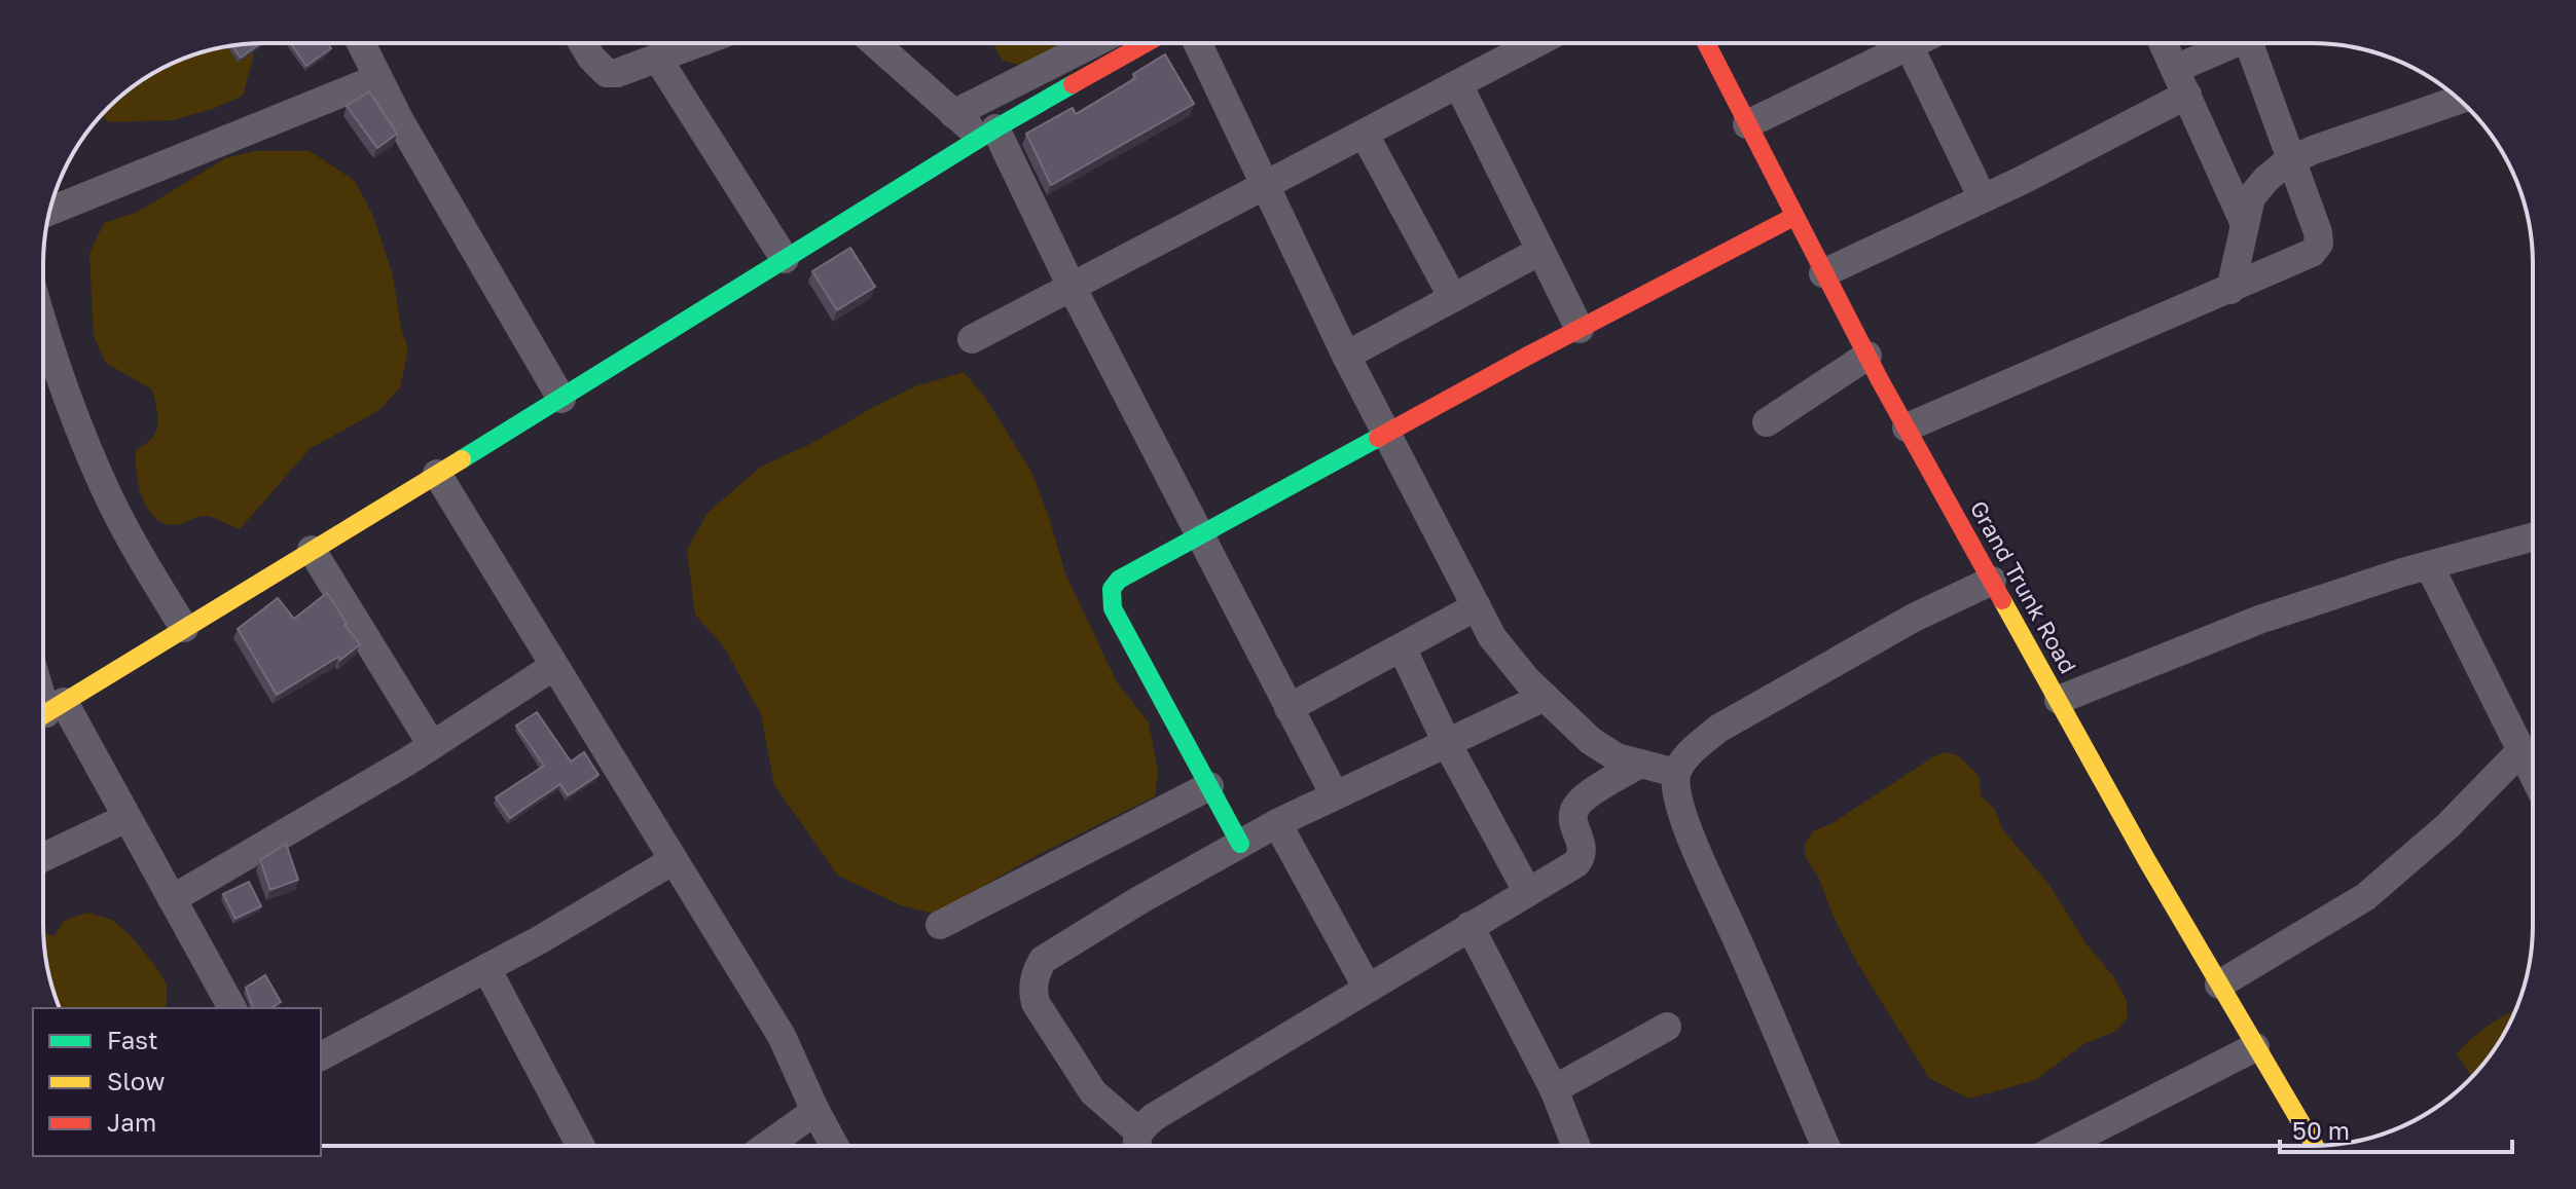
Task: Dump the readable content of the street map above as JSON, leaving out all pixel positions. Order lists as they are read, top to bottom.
{
  "streets": {
    "street": ["Grand Trunk Road"]
  },
  "legend": ["Fast", "Slow", "Jam"],
  "scale_bar": "50 m"
}
